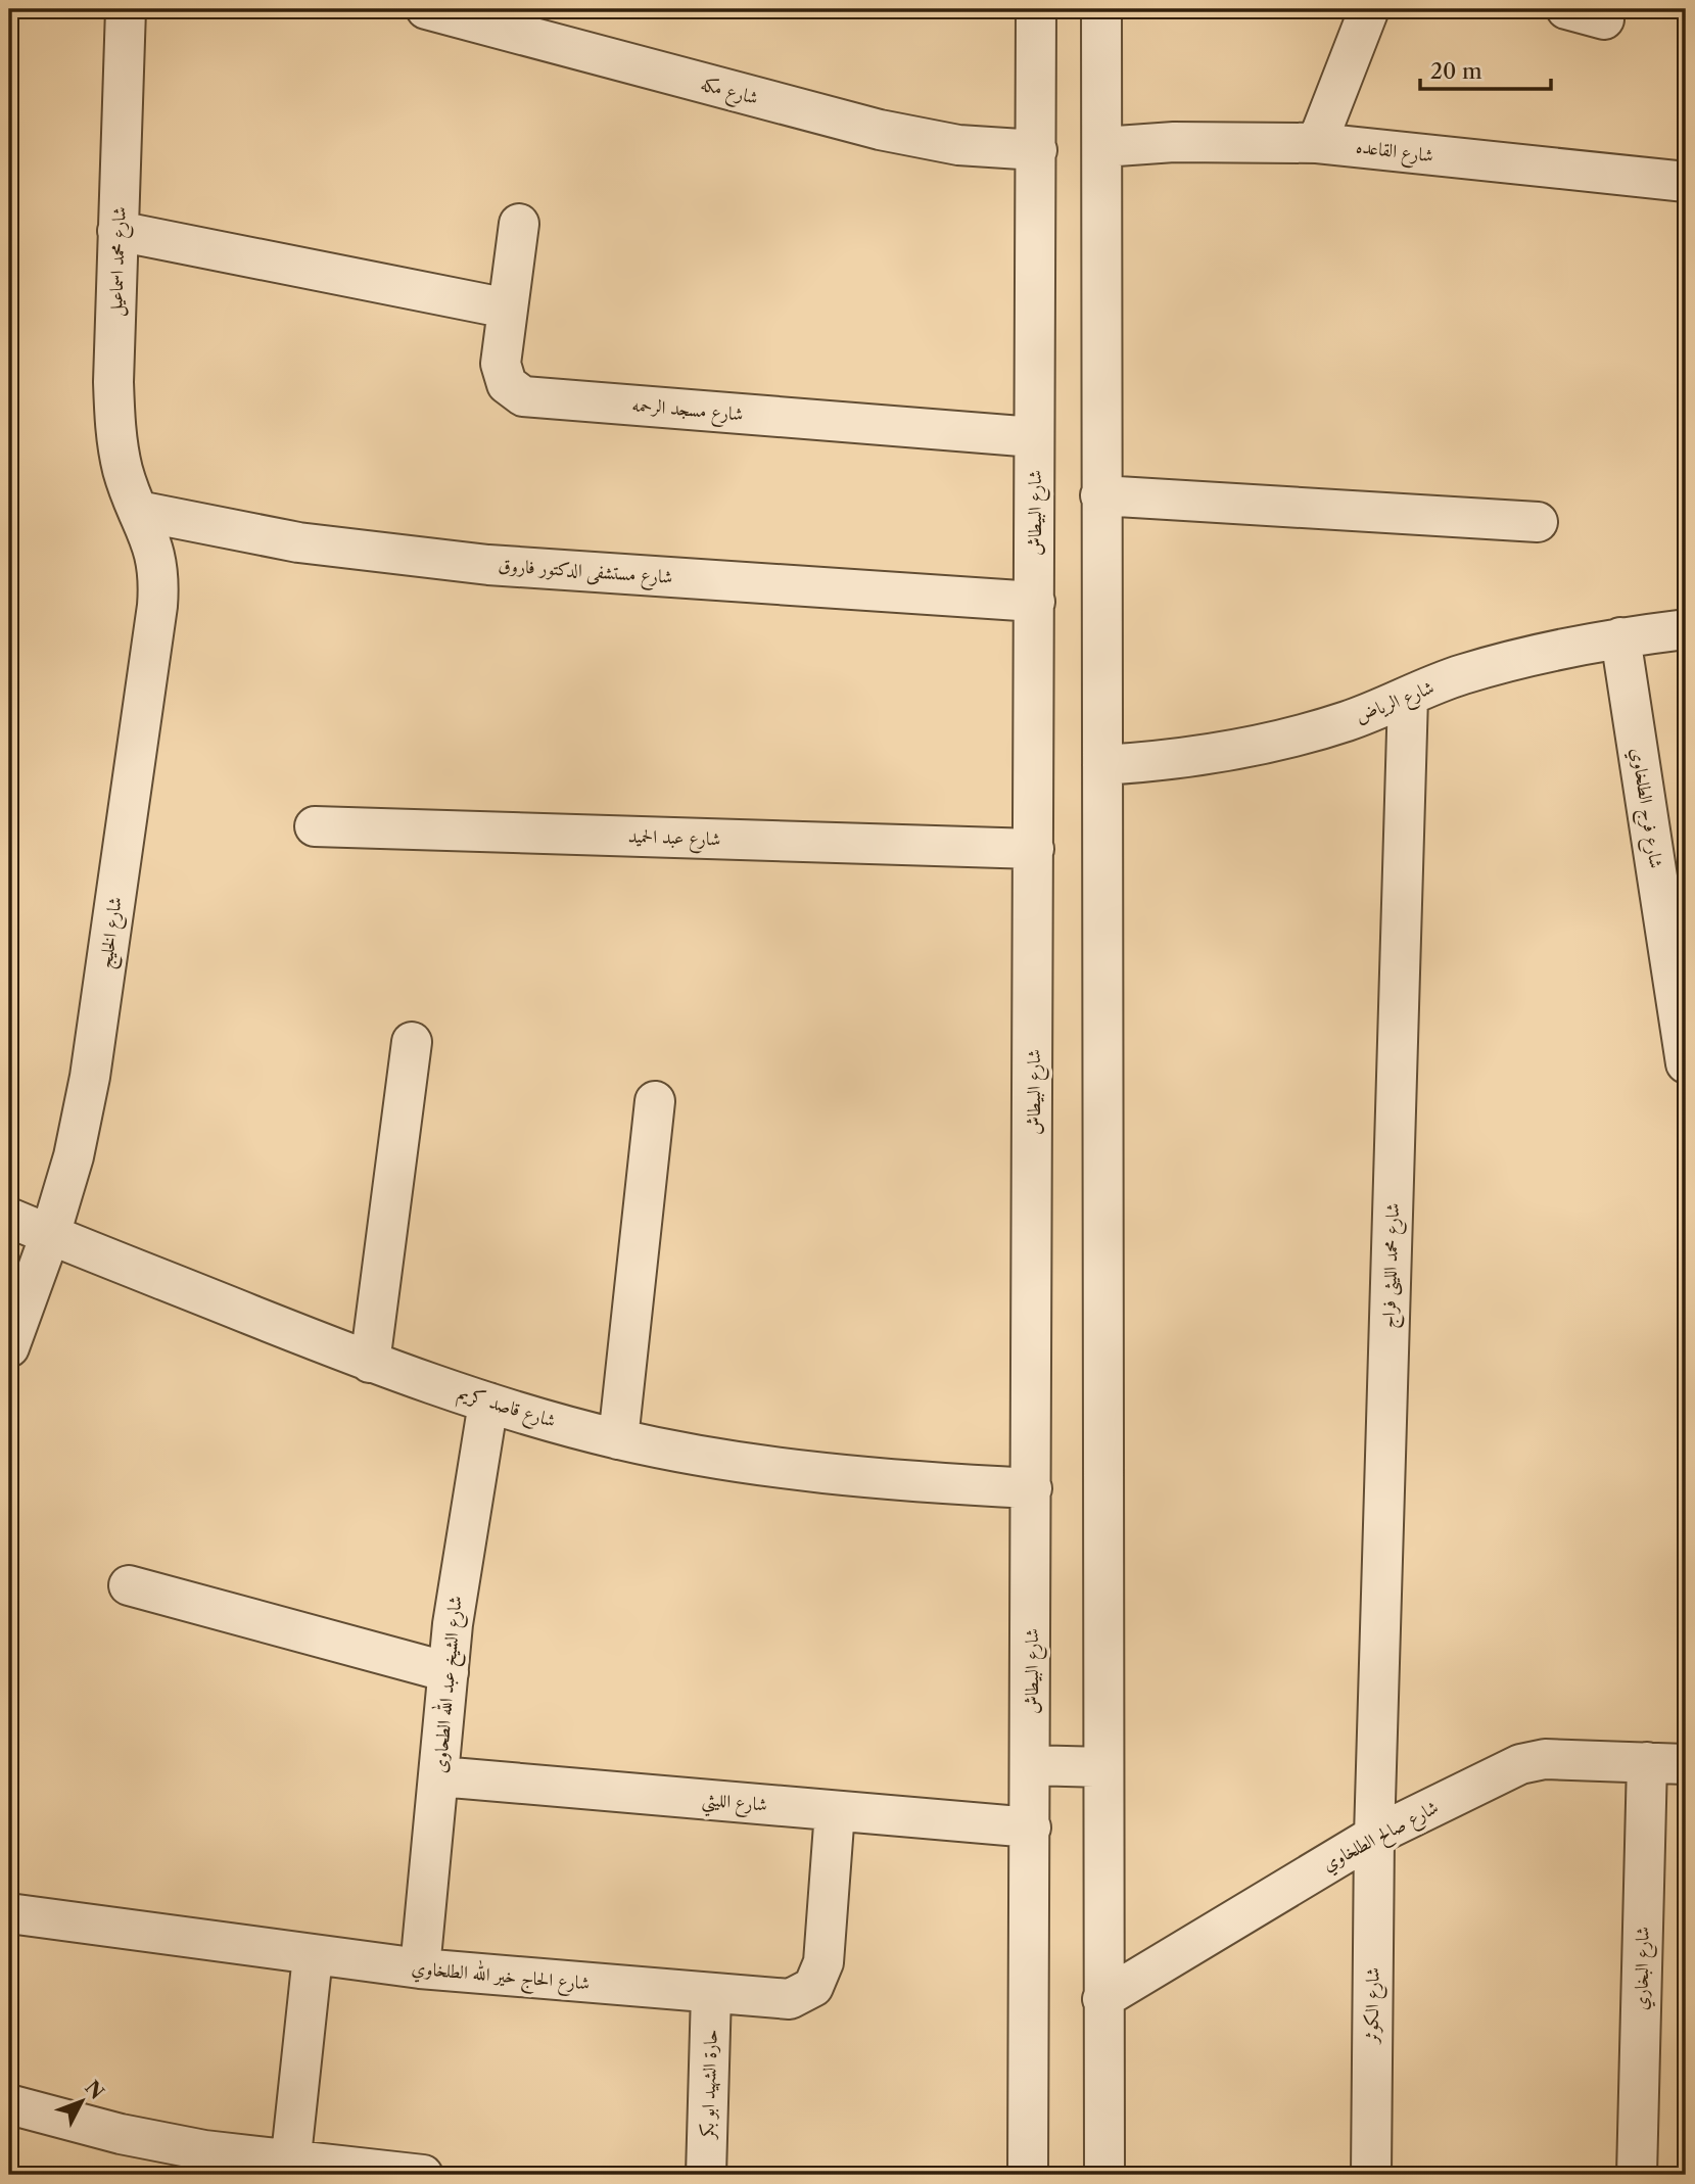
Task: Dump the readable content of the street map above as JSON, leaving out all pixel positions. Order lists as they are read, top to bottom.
{
  "streets": {
    "street": [
      "شارع مكه",
      "شارع القاعده",
      "شارع محمد اسماعيل",
      "شارع مسجد الرحمه",
      "شارع البيطاش",
      "شارع مستشفى الدكتور فاروق",
      "شارع الرياض",
      "شارع فرج الطلخاوي",
      "شارع عبد الحميد",
      "شارع الخليج",
      "شارع محمد الليثى فراج",
      "شارع قاصد كريم",
      "شارع الشيخ عبد الله الطحاوى",
      "شارع الليثي",
      "شارع صالح الطلخاوي",
      "شارع البخاري",
      "شارع الحاج خير الله الطلخاوي",
      "شارع الكوثر",
      "حارة الشهيد ابو بكر"
    ]
  },
  "crossings": [
    ["شارع مكه", "شارع البيطاش"],
    ["شارع محمد اسماعيل", "شارع مستشفى الدكتور فاروق"],
    ["شارع محمد اسماعيل", "شارع الخليج"],
    ["شارع مسجد الرحمه", "شارع البيطاش"],
    ["شارع البيطاش", "شارع مستشفى الدكتور فاروق"],
    ["شارع البيطاش", "شارع عبد الحميد"],
    ["شارع البيطاش", "شارع قاصد كريم"],
    ["شارع البيطاش", "شارع الليثي"],
    ["شارع مستشفى الدكتور فاروق", "شارع الخليج"],
    ["شارع الرياض", "شارع فرج الطلخاوي"],
    ["شارع الرياض", "شارع محمد الليثى فراج"],
    ["شارع الخليج", "شارع قاصد كريم"],
    ["شارع محمد الليثى فراج", "شارع صالح الطلخاوي"],
    ["شارع محمد الليثى فراج", "شارع الكوثر"],
    ["شارع قاصد كريم", "شارع الشيخ عبد الله الطحاوى"],
    ["شارع الشيخ عبد الله الطحاوى", "شارع الليثي"],
    ["شارع الشيخ عبد الله الطحاوى", "شارع الحاج خير الله الطلخاوي"],
    ["شارع الليثي", "شارع الحاج خير الله الطلخاوي"],
    ["شارع صالح الطلخاوي", "شارع البخاري"],
    ["شارع صالح الطلخاوي", "شارع الكوثر"],
    ["شارع الحاج خير الله الطلخاوي", "حارة الشهيد ابو بكر"]
  ],
  "scale_bar": "20 m",
  "north": "top right"
}
